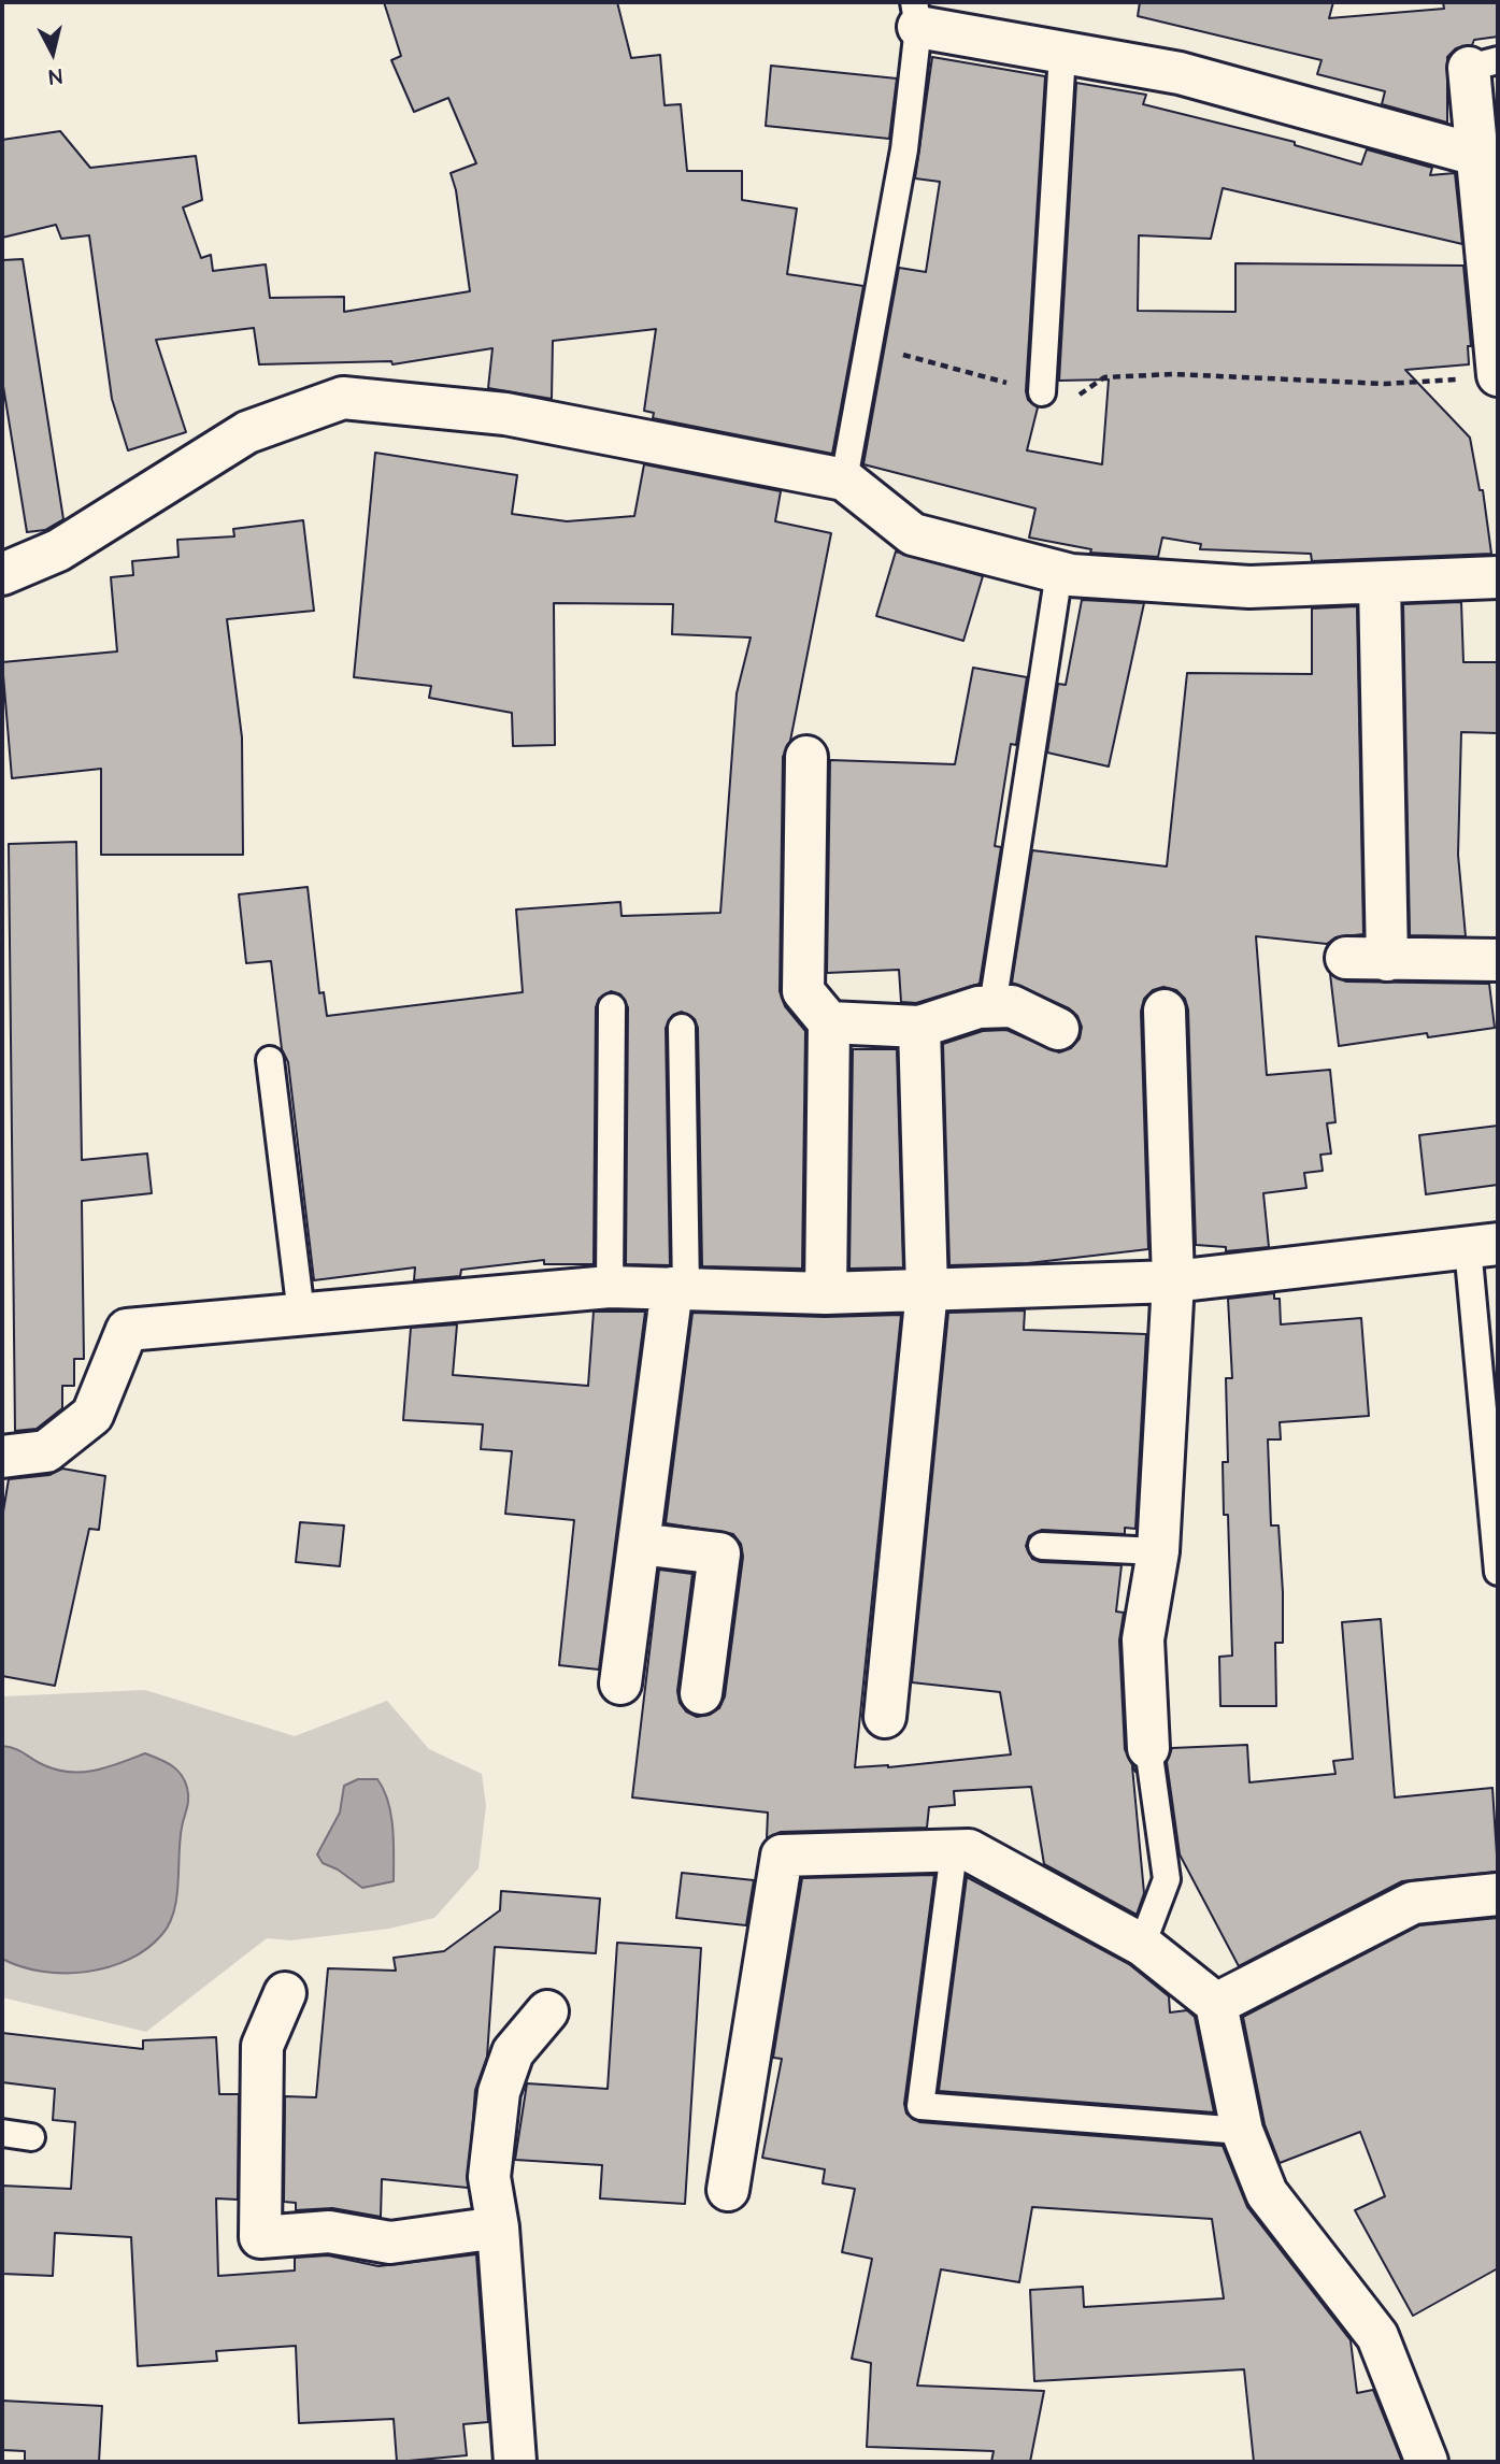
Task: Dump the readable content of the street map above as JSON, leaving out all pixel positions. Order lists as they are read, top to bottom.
{
  "north": "bottom"
}
